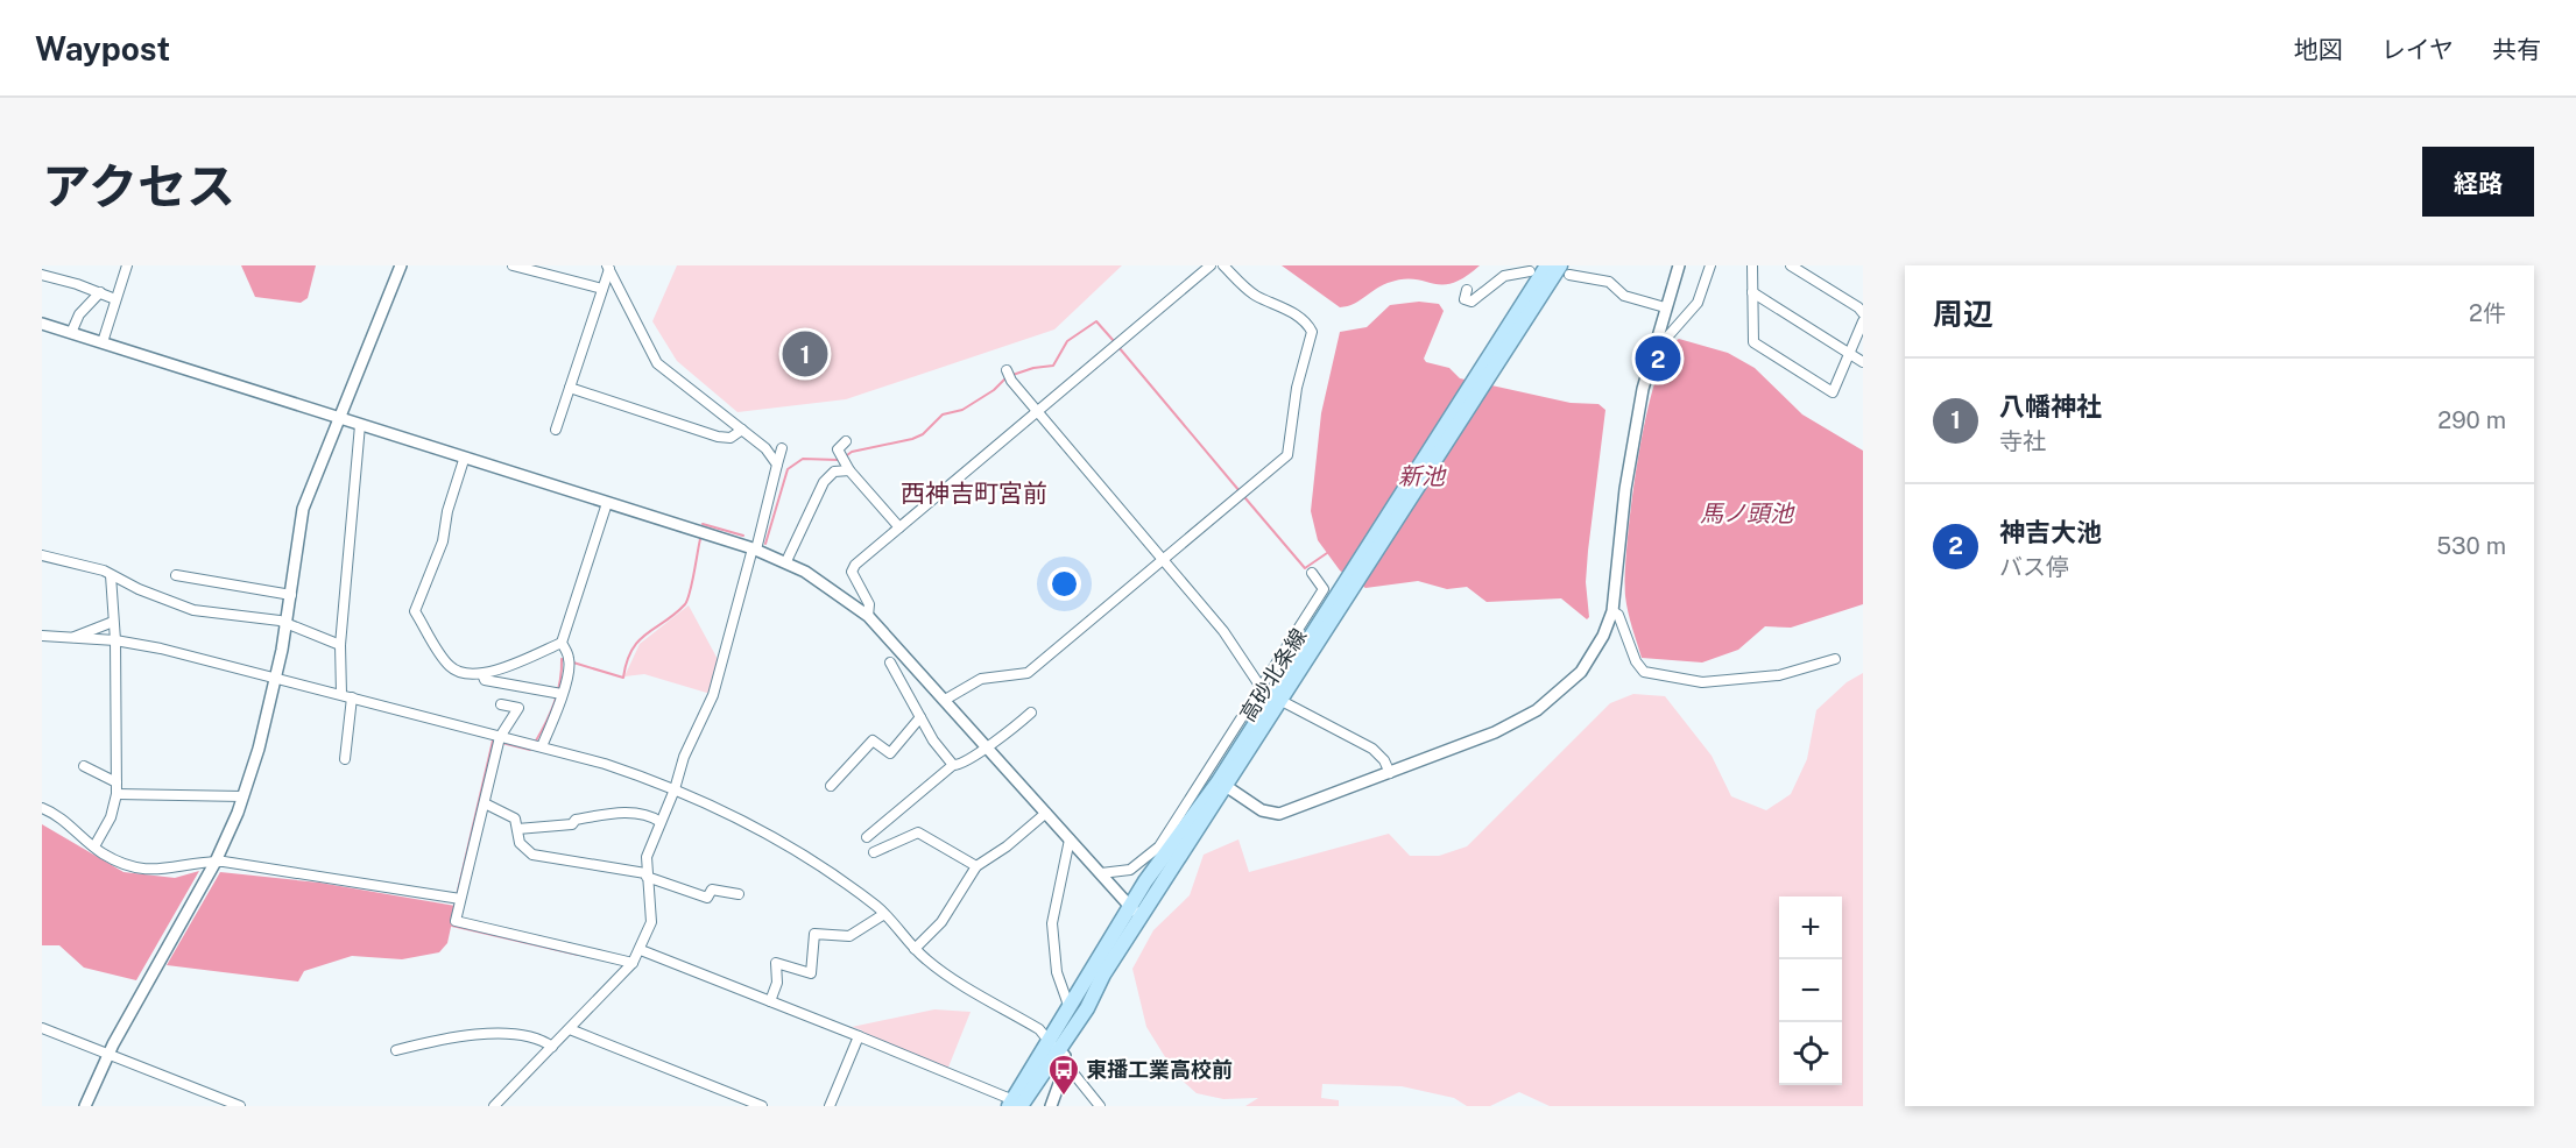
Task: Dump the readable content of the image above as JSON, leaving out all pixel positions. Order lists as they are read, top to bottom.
{
  "streets": {
    "main road": ["高砂北条線"]
  },
  "districts": ["西神吉町宮前"],
  "water": ["新池", "馬ノ頭池"],
  "places": {
    "bus stop": ["東播工業高校前"]
  },
  "page": {
    "header": "Waypost",
    "nav": ["地図", "レイヤ", "共有"],
    "title": "アクセス",
    "buttons": "経路",
    "heading": ["周辺", "2件"],
    "pins": ["1", "2"],
    "list": [
      {
        "mark": "1",
        "name": "八幡神社",
        "note": "寺社",
        "value": "290 m"
      },
      {
        "mark": "2",
        "name": "神吉大池",
        "note": "バス停",
        "value": "530 m"
      }
    ],
    "map_buttons": ["+", "−"]
  }
}
